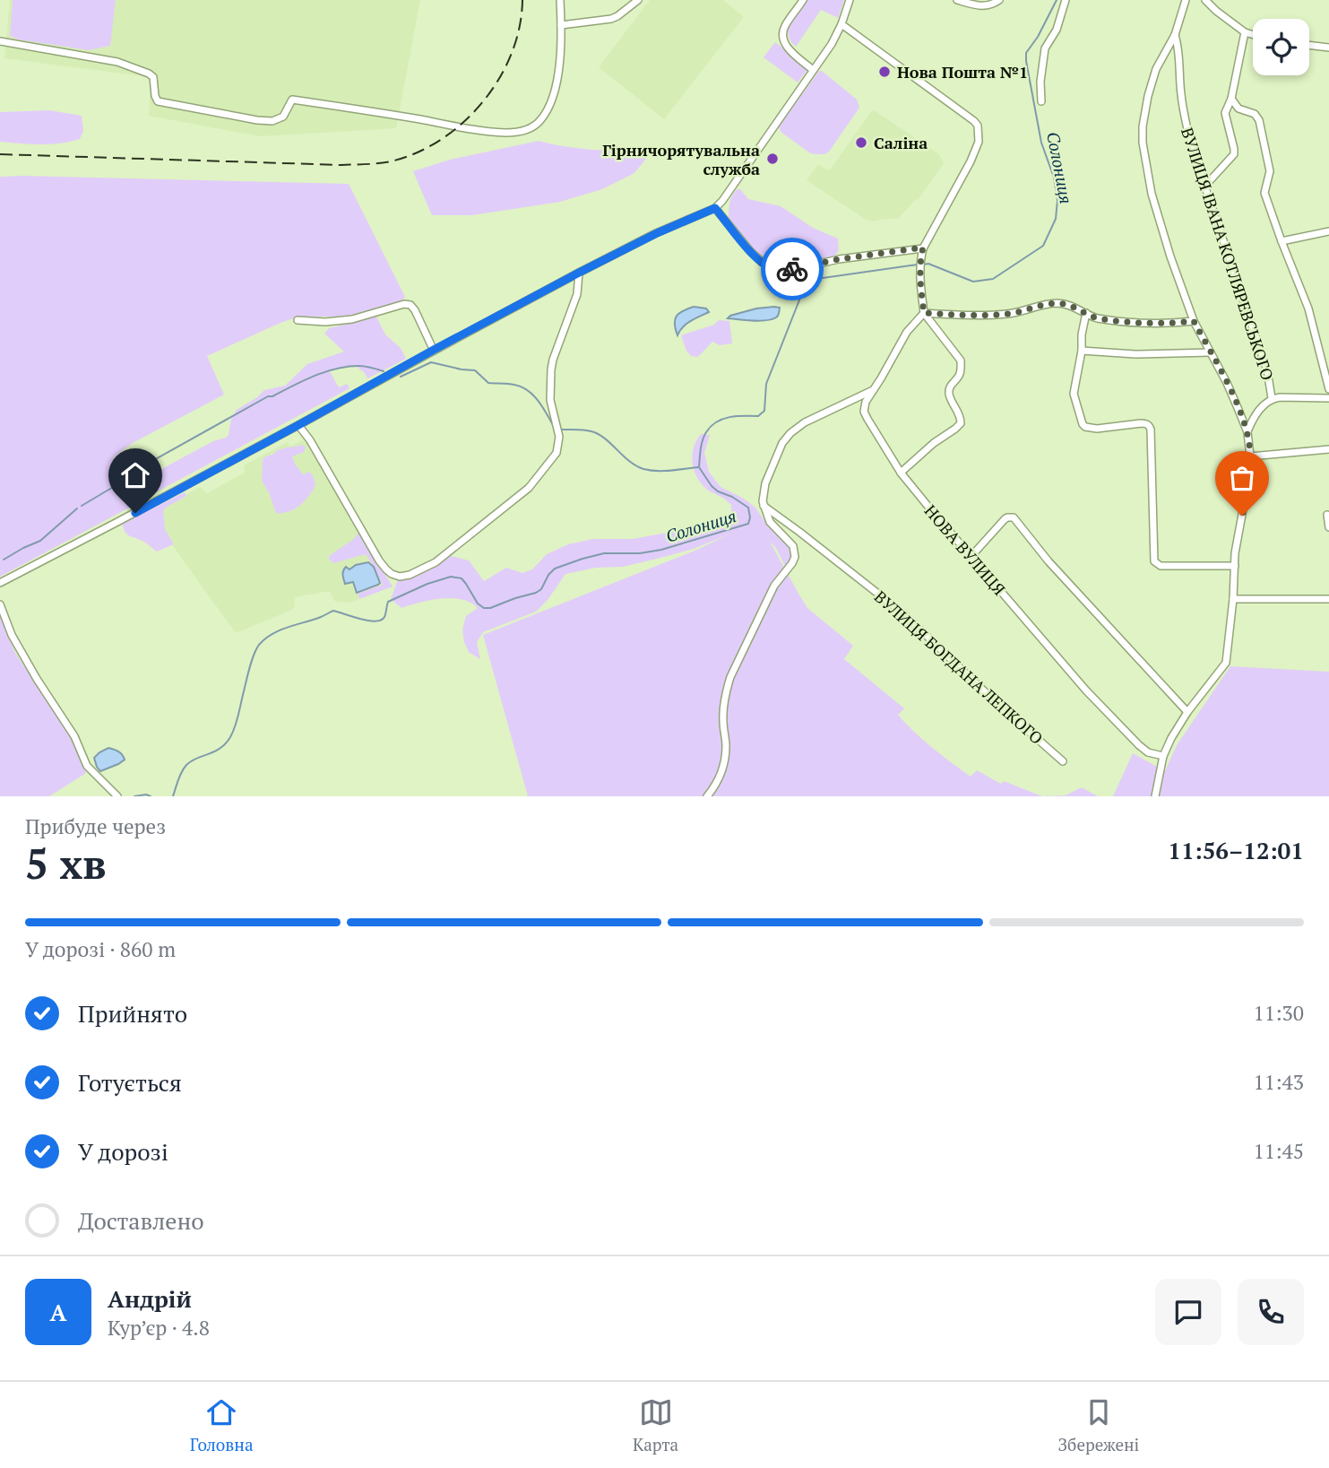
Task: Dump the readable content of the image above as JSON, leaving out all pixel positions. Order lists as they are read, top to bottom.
{
  "streets": {
    "street": ["ВУЛИЦЯ ІВАНА КОТЛЯРЕВСЬКОГО", "НОВА ВУЛИЦЯ", "ВУЛИЦЯ БОГДАНА ЛЕПКОГО"]
  },
  "water": ["Солониця"],
  "places": ["Нова Пошта №1", "Саліна", "Гірничорятувальна служба"],
  "page": {
    "heading": ["5 хв", "Прибуде через", "11:56–12:01"],
    "panel": ["Андрій", "Кур’єр · 4.8"],
    "bar": "У дорозі · 860 m",
    "list": [
      ["Прийнято", "11:30"],
      ["Готується", "11:43"],
      ["У дорозі", "11:45"],
      "Доставлено"
    ],
    "round": "А",
    "tabs": ["Головна", "Карта", "Збережені"]
  }
}
